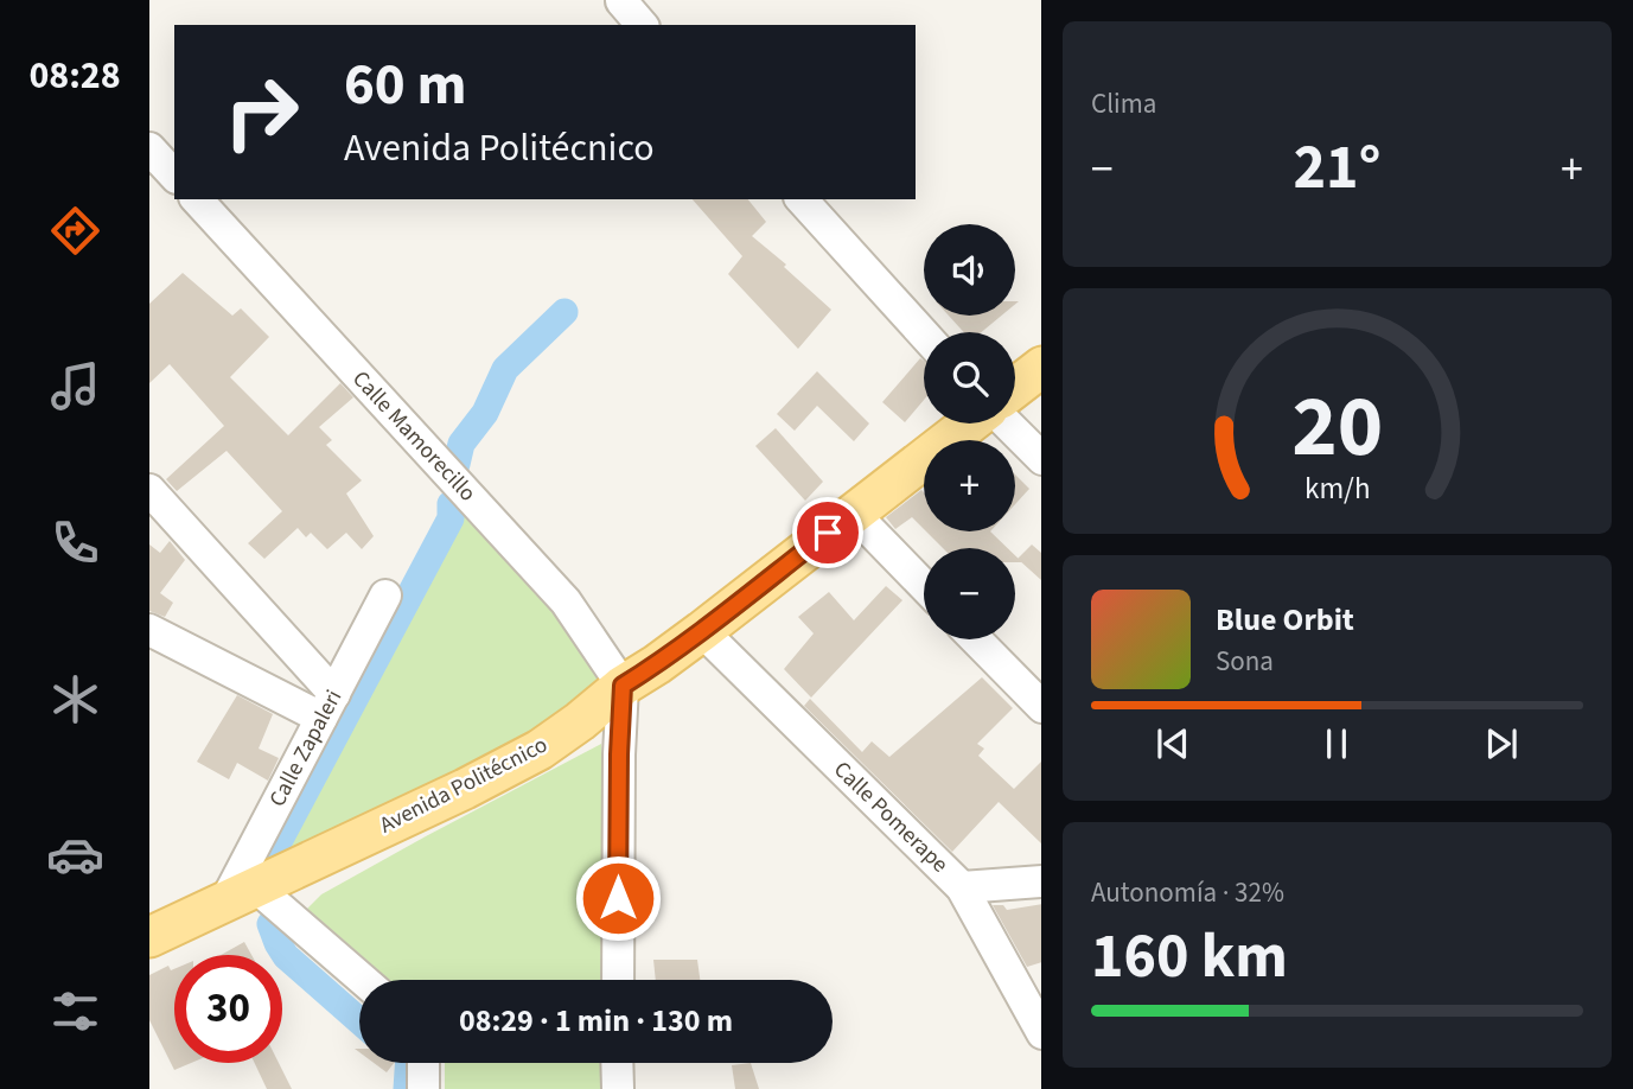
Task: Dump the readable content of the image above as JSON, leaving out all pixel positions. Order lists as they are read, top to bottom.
{
  "streets": {
    "main road": ["Avenida Politécnico"],
    "street": ["Calle Mamorecillo", "Calle Zapaleri", "Calle Pomerape"]
  },
  "crossings": [
    ["Calle Mamorecillo", "Avenida Politécnico"],
    ["Calle Zapaleri", "Avenida Politécnico"],
    ["Avenida Politécnico", "Calle Pomerape"]
  ],
  "page": {
    "tabs": "08:28",
    "tile": [
      "Clima",
      ["Autonomía · 32%", "160 km"]
    ],
    "turn": ["60 m", "Avenida Politécnico"],
    "heat": ["−", "21°", "+"],
    "map_buttons": ["+", "−"],
    "song": ["Blue Orbit", "Sona"],
    "limit": "30",
    "trip": "08:29 · 1 min · 130 m",
    "gauge": ["20", "km/h"]
  }
}
